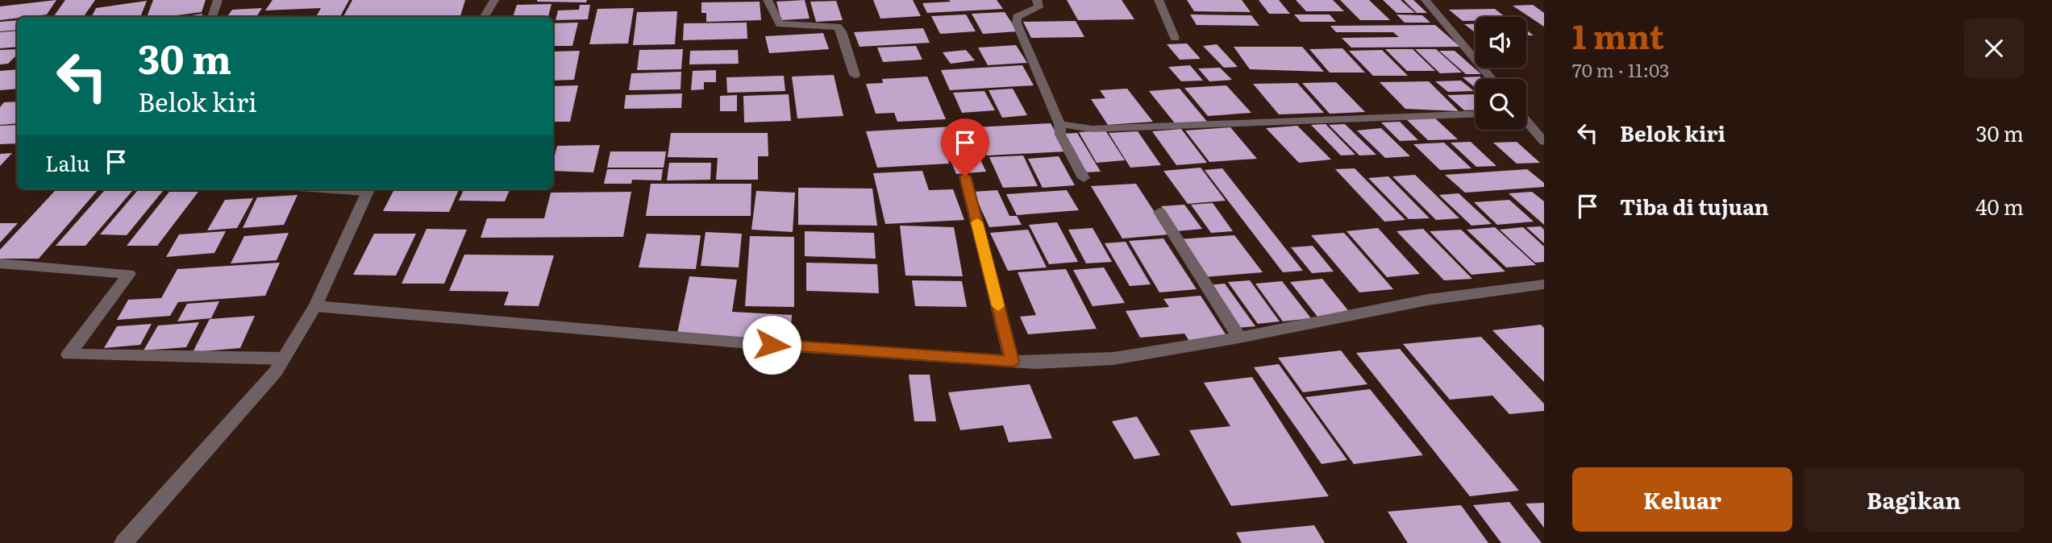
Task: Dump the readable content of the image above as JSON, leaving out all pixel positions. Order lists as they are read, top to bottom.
{
  "page": {
    "heading": ["1 mnt", "70 m · 11:03"],
    "turn": ["30 m", "Belok kiri"],
    "list": [
      {
        "name": "Belok kiri",
        "value": "30 m"
      },
      {
        "name": "Tiba di tujuan",
        "value": "40 m"
      }
    ],
    "then": "Lalu",
    "buttons": ["Keluar", "Bagikan"]
  }
}
